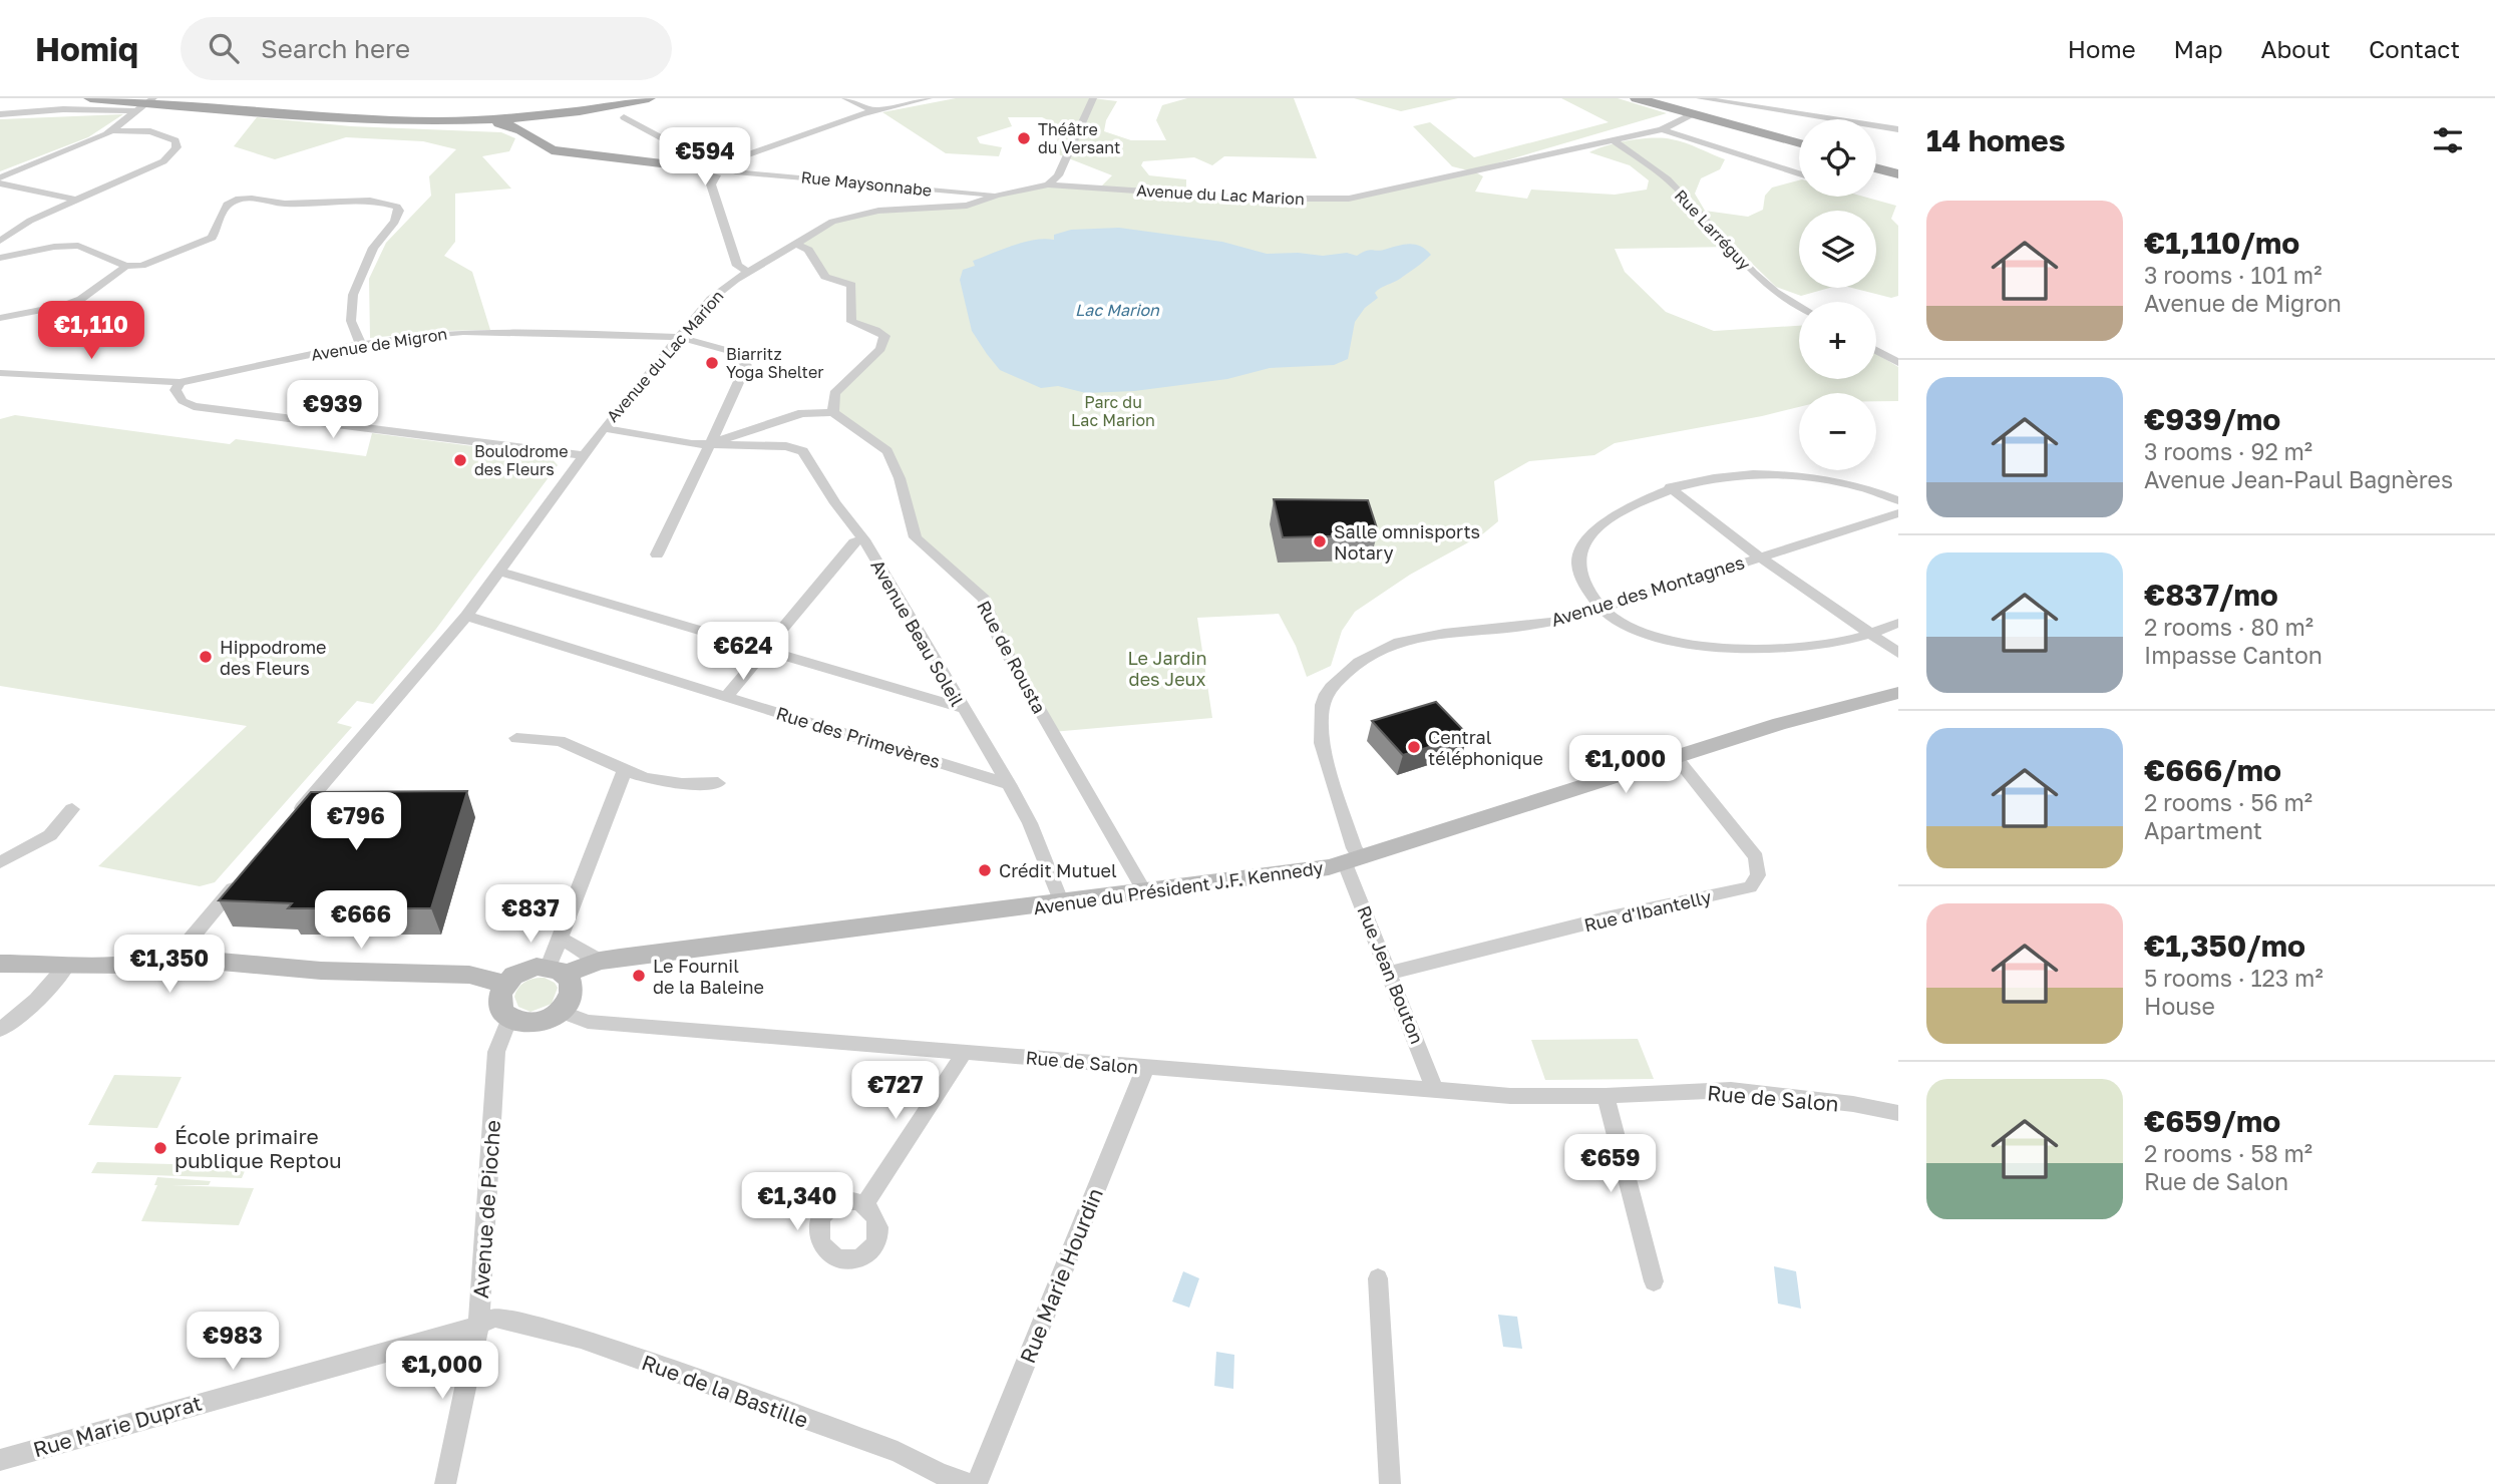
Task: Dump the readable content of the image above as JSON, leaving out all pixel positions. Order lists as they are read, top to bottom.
{
  "streets": {
    "street": [
      "Rue Maysonnabe",
      "Avenue du Lac Marion",
      "Rue Larréguy",
      "Avenue de Migron",
      "Avenue des Montagnes",
      "Avenue Beau Soleil",
      "Rue de Rousta",
      "Rue des Primevères",
      "Avenue du Président J.F. Kennedy",
      "Rue d'Ibantelly",
      "Rue Jean Bouton",
      "Rue de Salon",
      "Avenue de Pioche",
      "Rue Marie Hourdin",
      "Rue de la Bastille",
      "Rue Marie Duprat"
    ]
  },
  "crossings": [
    ["Rue Maysonnabe", "Avenue du Lac Marion"],
    ["Avenue du Lac Marion", "Rue Larréguy"],
    ["Avenue du Lac Marion", "Avenue de Migron"],
    ["Avenue du Lac Marion", "Rue des Primevères"],
    ["Avenue de Migron", "Avenue Beau Soleil"],
    ["Avenue des Montagnes", "Rue Jean Bouton"],
    ["Avenue Beau Soleil", "Rue des Primevères"],
    ["Avenue Beau Soleil", "Avenue du Président J.F. Kennedy"],
    ["Rue de Rousta", "Avenue du Président J.F. Kennedy"],
    ["Avenue du Président J.F. Kennedy", "Rue d'Ibantelly"],
    ["Avenue du Président J.F. Kennedy", "Rue Jean Bouton"],
    ["Avenue du Président J.F. Kennedy", "Rue de Salon"],
    ["Avenue du Président J.F. Kennedy", "Avenue de Pioche"],
    ["Rue d'Ibantelly", "Rue Jean Bouton"],
    ["Rue Jean Bouton", "Rue de Salon"],
    ["Rue de Salon", "Avenue de Pioche"],
    ["Rue de Salon", "Rue Marie Hourdin"],
    ["Avenue de Pioche", "Rue de la Bastille"],
    ["Avenue de Pioche", "Rue Marie Duprat"],
    ["Rue de la Bastille", "Rue Marie Duprat"]
  ],
  "water": ["Lac Marion"],
  "parks": ["Parc du Lac Marion", "Le Jardin des Jeux"],
  "places": [
    "Théâtre du Versant",
    "Biarritz Yoga Shelter",
    "Boulodrome des Fleurs",
    "Salle omnisports Notary",
    "Hippodrome des Fleurs",
    "Central téléphonique",
    "Crédit Mutuel",
    "Le Fournil de la Baleine",
    "École primaire publique Reptou"
  ],
  "page": {
    "header": "Homiq",
    "search": "Search here",
    "nav": [
      "Home",
      "Map",
      "About",
      "Contact"
    ],
    "heading": "14 homes",
    "map_buttons": ["+", "−"],
    "price": [
      "€594",
      "€1,110",
      "€939",
      "€624",
      "€1,000",
      "€796",
      "€837",
      "€666",
      "€1,350",
      "€727",
      "€659",
      "€1,340",
      "€983",
      "€1,000"
    ],
    "list": [
      {
        "name": "€1,110/mo",
        "note": "3 rooms · 101 m² · Avenue de Migron"
      },
      {
        "name": "€939/mo",
        "note": "3 rooms · 92 m² · Avenue Jean-Paul Bagnères"
      },
      {
        "name": "€837/mo",
        "note": "2 rooms · 80 m² · Impasse Canton"
      },
      {
        "name": "€666/mo",
        "note": "2 rooms · 56 m² · Apartment"
      },
      {
        "name": "€1,350/mo",
        "note": "5 rooms · 123 m² · House"
      },
      {
        "name": "€659/mo",
        "note": "2 rooms · 58 m² · Rue de Salon"
      }
    ]
  }
}
